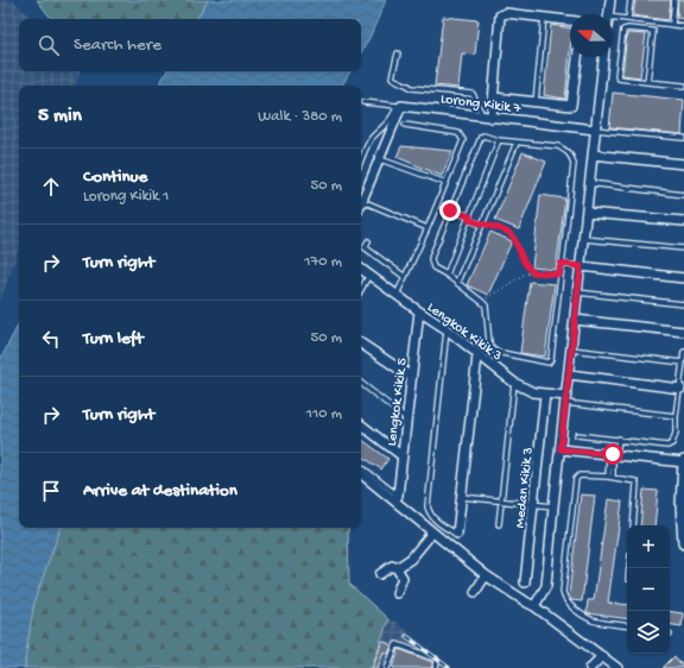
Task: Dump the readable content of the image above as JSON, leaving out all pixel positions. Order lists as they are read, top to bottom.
{
  "streets": {
    "street": [
      "Lorong Kikik 7",
      "Lengkok Kikik 3",
      "Lengkok Kikik 5",
      "Medan Kikik 3"
    ]
  },
  "crossings": [
    ["Lengkok Kikik 3", "Lengkok Kikik 5"],
    ["Lengkok Kikik 3", "Medan Kikik 3"]
  ],
  "north": "left",
  "page": {
    "search": "Search here",
    "heading": ["5 min", "Walk · 380 m"],
    "list": [
      ["Continue", "Lorong Kikik 1", "50 m"],
      ["Turn right", "170 m"],
      ["Turn left", "50 m"],
      ["Turn right", "110 m"],
      "Arrive at destination"
    ],
    "map_buttons": ["+", "−"]
  }
}
